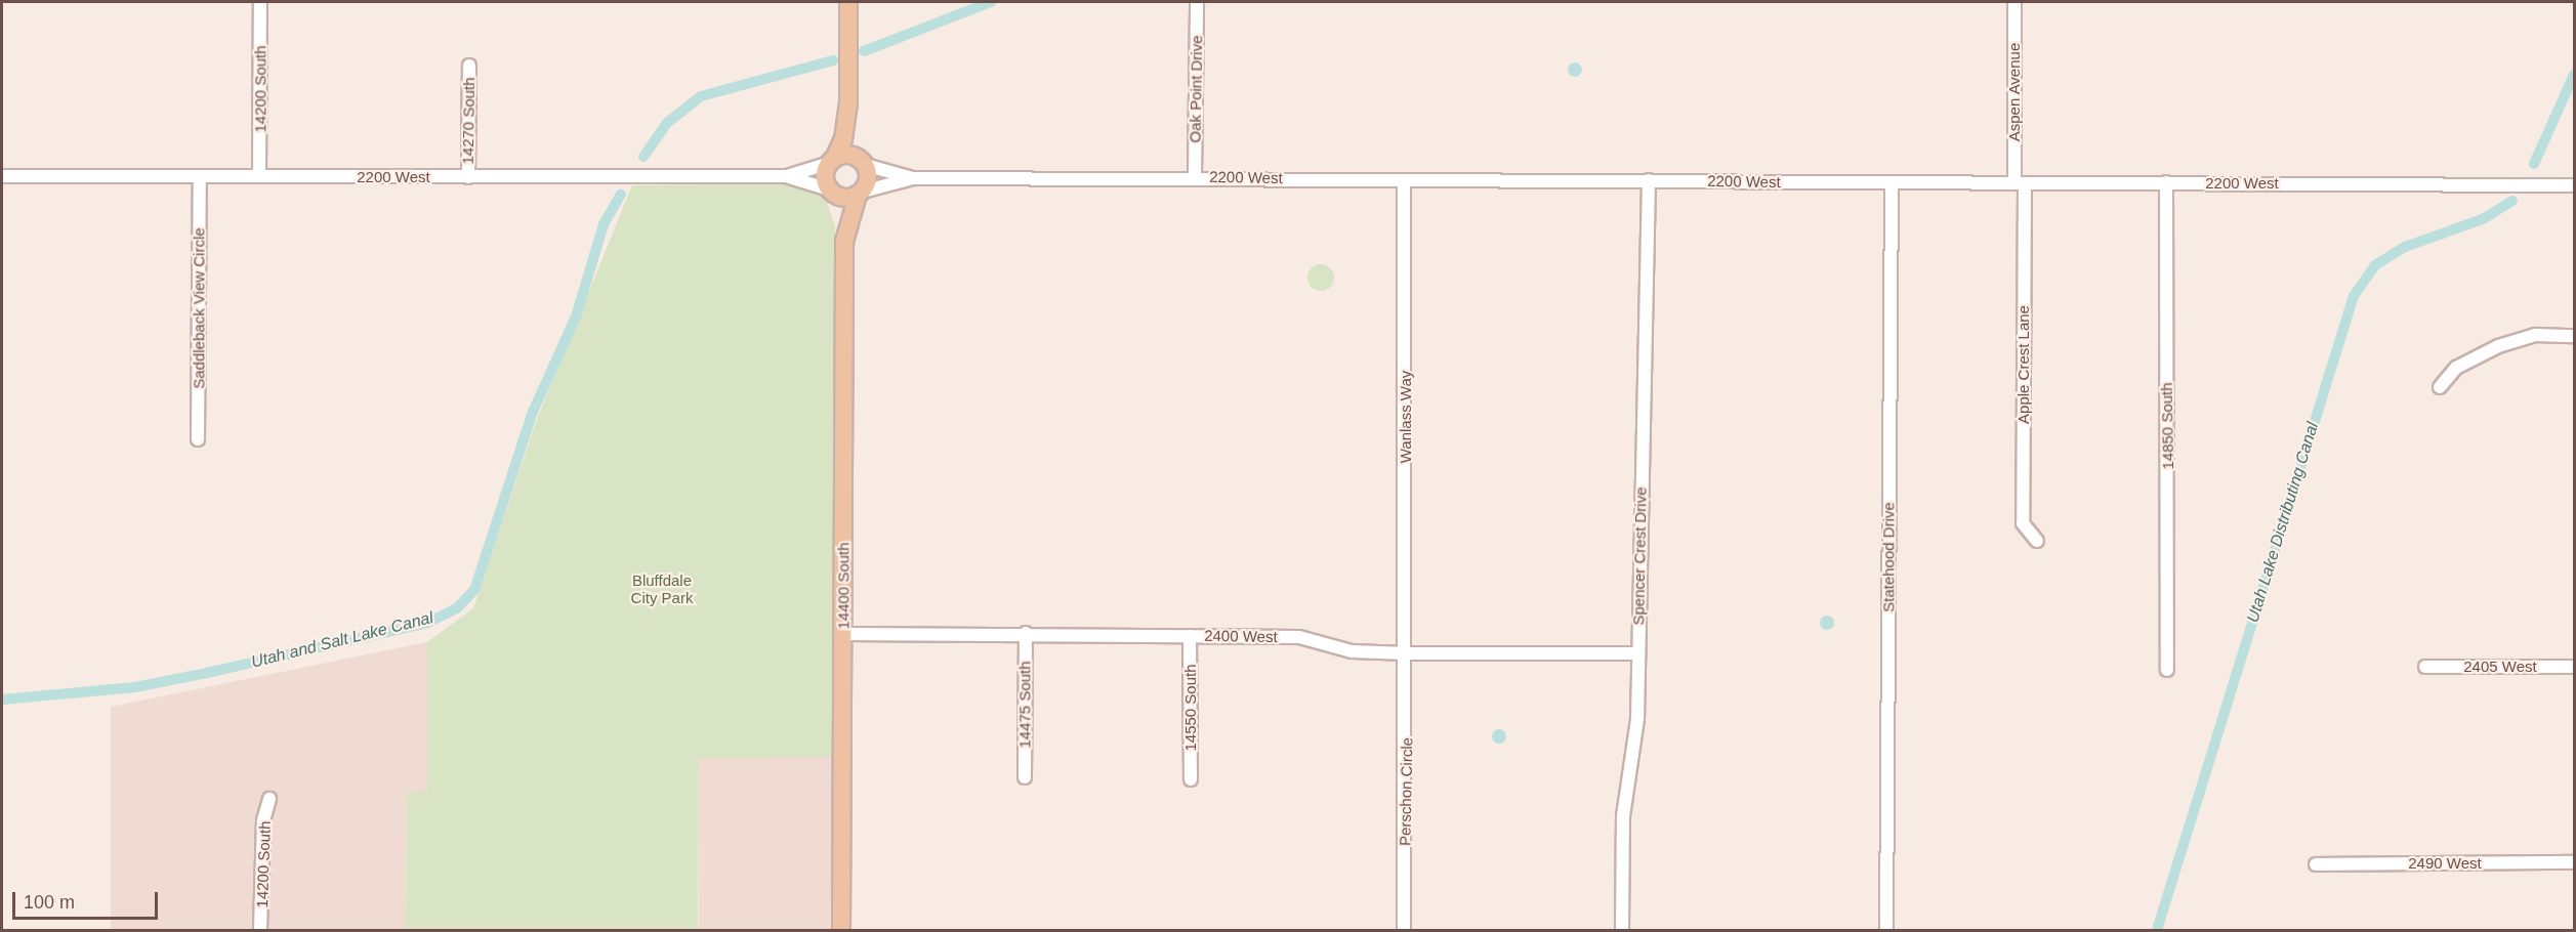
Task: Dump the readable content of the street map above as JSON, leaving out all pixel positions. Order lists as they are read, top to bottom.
{
  "streets": {
    "main road": ["14400 South"],
    "street": [
      "14200 South",
      "Oak Point Drive",
      "Aspen Avenue",
      "14270 South",
      "2200 West",
      "Saddleback View Circle",
      "Apple Crest Lane",
      "Wanlass Way",
      "14850 South",
      "Spencer Crest Drive",
      "Statehood Drive",
      "2400 West",
      "2405 West",
      "14475 South",
      "14550 South",
      "Perschon Circle",
      "2490 West"
    ]
  },
  "crossings": [
    ["14200 South", "2200 West"],
    ["Oak Point Drive", "2200 West"],
    ["Aspen Avenue", "2200 West"],
    ["Aspen Avenue", "Apple Crest Lane"],
    ["14270 South", "2200 West"],
    ["2200 West", "Saddleback View Circle"],
    ["2200 West", "Apple Crest Lane"],
    ["2200 West", "Wanlass Way"],
    ["2200 West", "14850 South"],
    ["2200 West", "Spencer Crest Drive"],
    ["2200 West", "Statehood Drive"],
    ["2200 West", "14400 South"],
    ["Wanlass Way", "2400 West"],
    ["Wanlass Way", "Perschon Circle"],
    ["Spencer Crest Drive", "2400 West"],
    ["14400 South", "2400 West"],
    ["2400 West", "14475 South"],
    ["2400 West", "14550 South"],
    ["2400 West", "Perschon Circle"]
  ],
  "water": ["Utah Lake Distributing Canal", "Utah and Salt Lake Canal"],
  "parks": ["Bluffdale City Park"],
  "scale_bar": "100 m"
}
